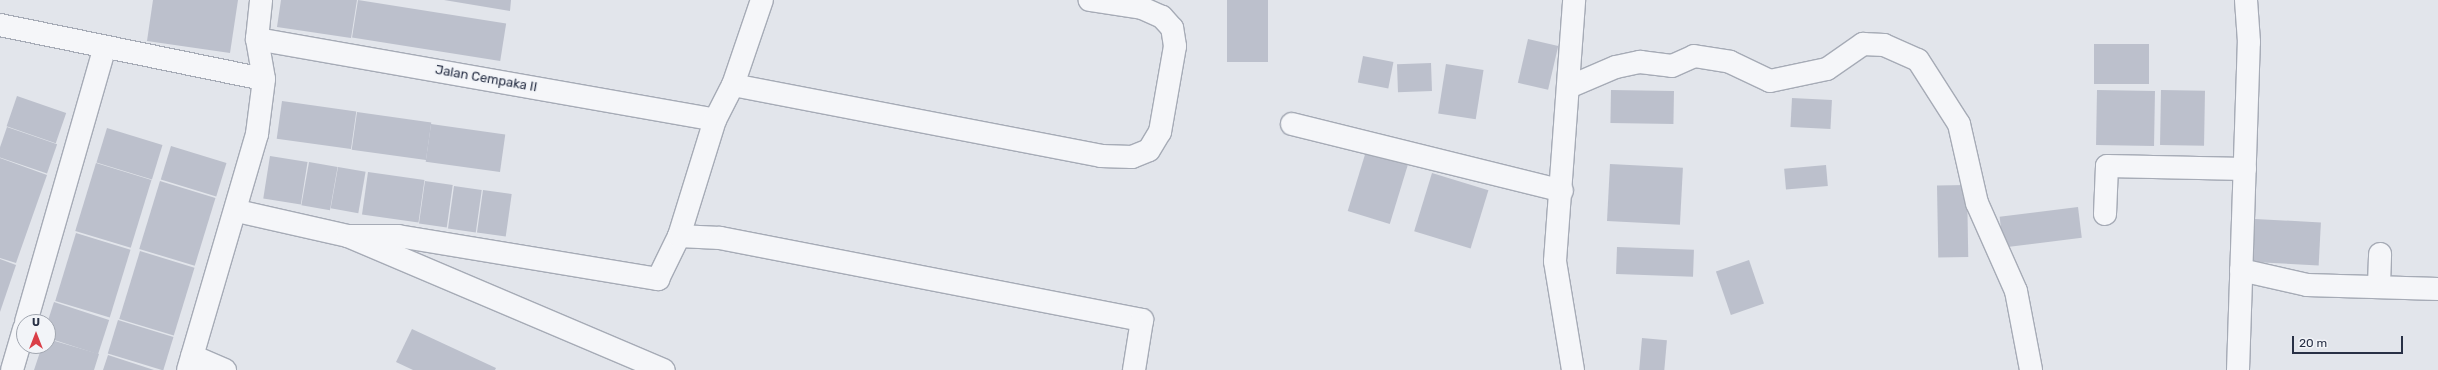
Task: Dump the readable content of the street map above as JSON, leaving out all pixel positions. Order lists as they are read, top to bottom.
{
  "streets": {
    "street": ["Jalan Cempaka II"]
  },
  "scale_bar": "20 m",
  "north": "top"
}
